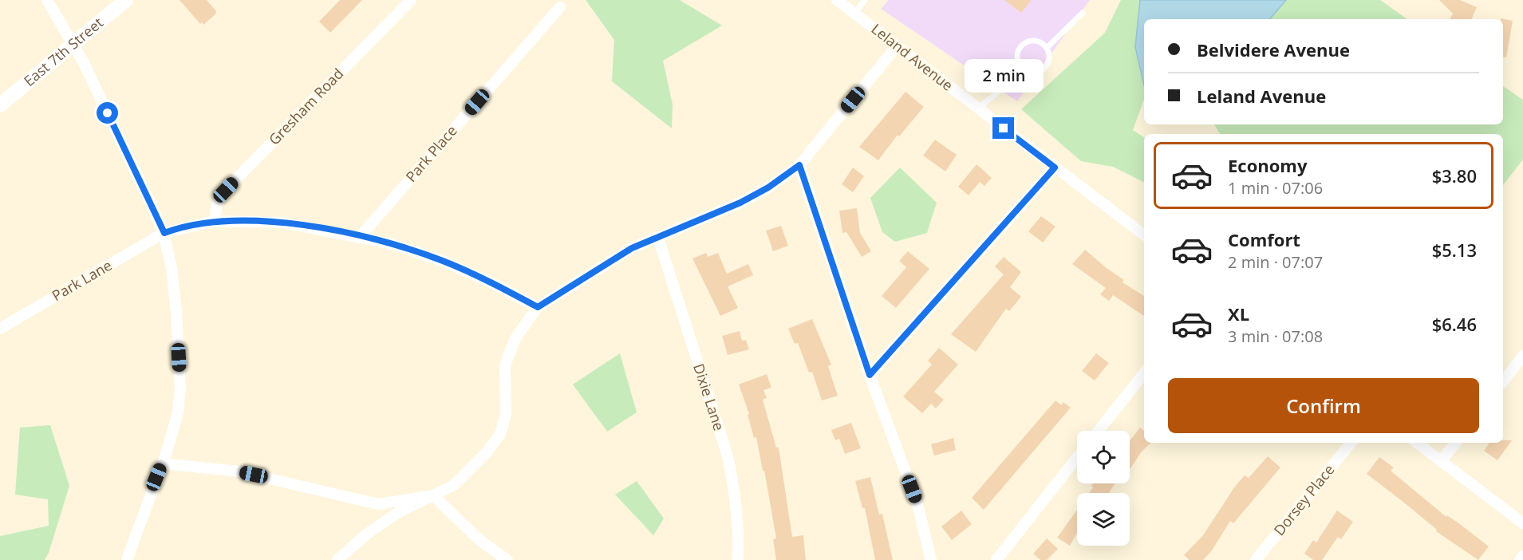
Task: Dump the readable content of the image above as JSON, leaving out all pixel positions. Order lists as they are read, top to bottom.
{
  "streets": {
    "street": [
      "East 7th Street",
      "Leland Avenue",
      "Gresham Road",
      "Park Place",
      "Park Lane",
      "Dixie Lane",
      "Dorsey Place"
    ]
  },
  "crossings": [
    ["Gresham Road", "Park Lane"],
    ["Park Place", "Park Lane"]
  ],
  "page": {
    "banner": ["Belvidere Avenue", "Leland Avenue"],
    "bubble": "2 min",
    "list": [
      {
        "name": "Economy",
        "note": "1 min · 07:06",
        "value": "$3.80"
      },
      {
        "name": "Comfort",
        "note": "2 min · 07:07",
        "value": "$5.13"
      },
      {
        "name": "XL",
        "note": "3 min · 07:08",
        "value": "$6.46"
      }
    ],
    "buttons": "Confirm"
  }
}
